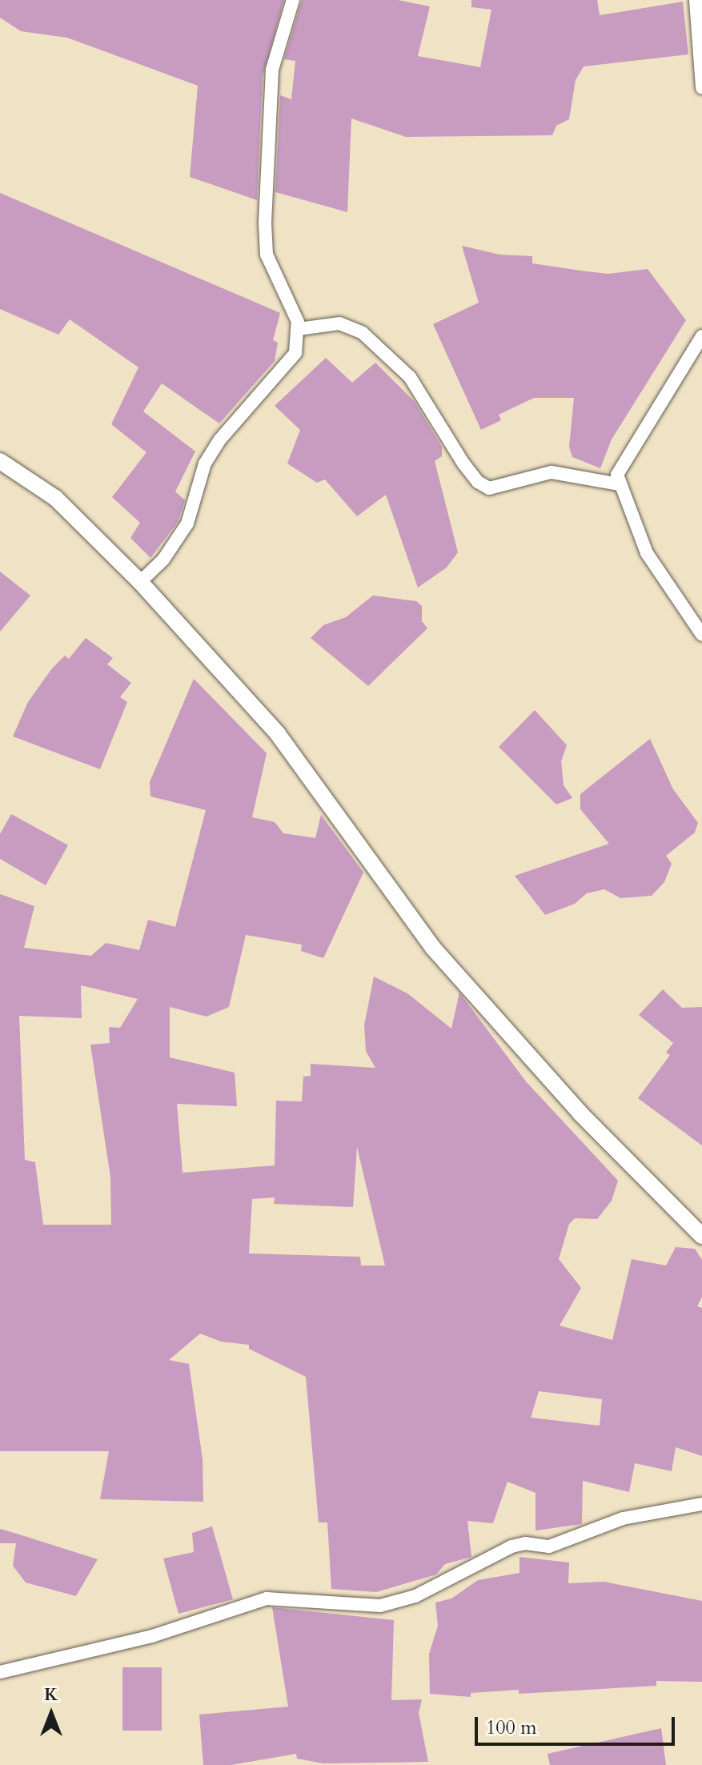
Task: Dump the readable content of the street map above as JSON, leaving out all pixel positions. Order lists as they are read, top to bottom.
{
  "scale_bar": "100 m",
  "north": "top"
}
